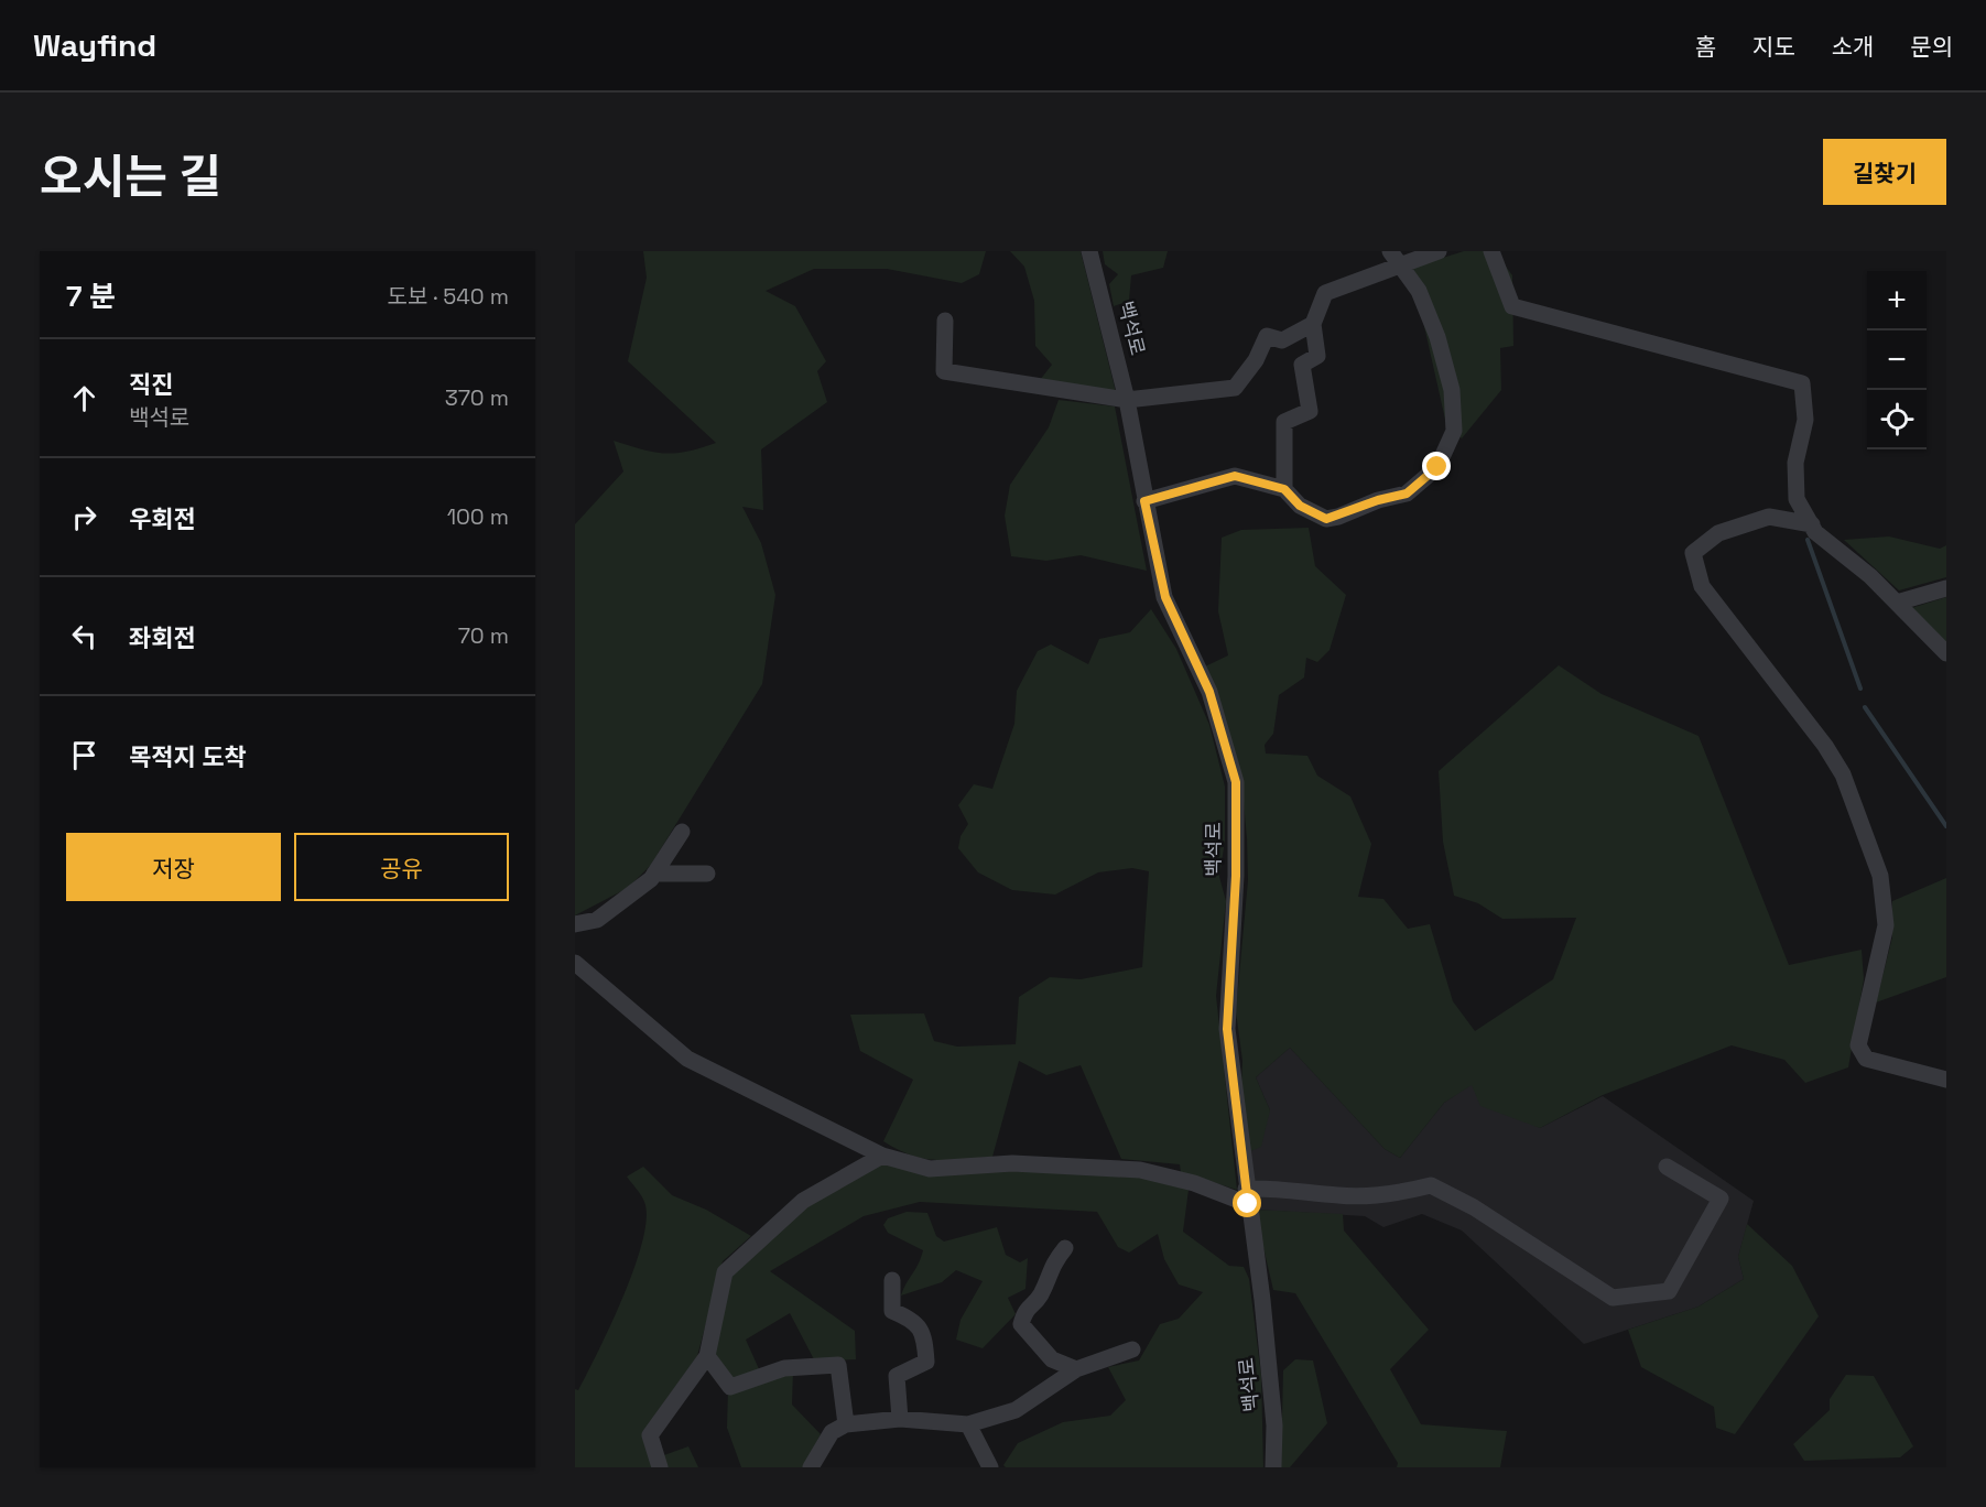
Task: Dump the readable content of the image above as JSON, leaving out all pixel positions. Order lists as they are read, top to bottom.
{
  "streets": {
    "street": ["백석로"]
  },
  "page": {
    "header": "Wayfind",
    "nav": [
      "홈",
      "지도",
      "소개",
      "문의"
    ],
    "title": "오시는 길",
    "buttons": [
      "길찾기",
      ["저장", "공유"]
    ],
    "heading": ["7 분", "도보 · 540 m"],
    "map_buttons": ["+", "−"],
    "list": [
      ["직진", "백석로", "370 m"],
      ["우회전", "100 m"],
      ["좌회전", "70 m"],
      "목적지 도착"
    ]
  }
}
